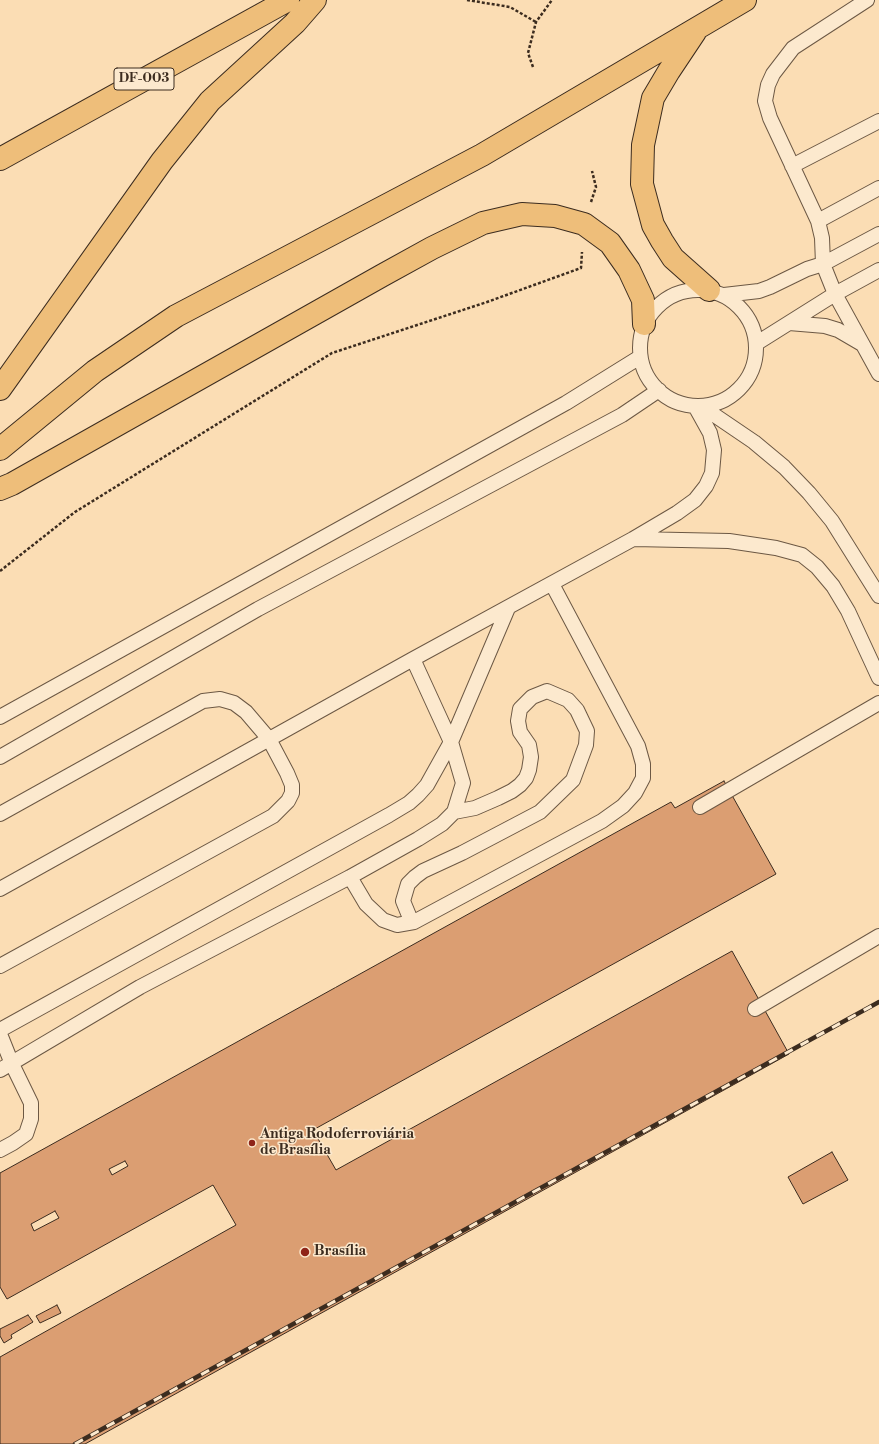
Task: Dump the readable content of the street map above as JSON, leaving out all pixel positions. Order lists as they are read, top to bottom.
{
  "streets": {
    "highway": ["DF-003"]
  },
  "places": ["Antiga Rodoferroviária de Brasília", "Brasília"]
}
